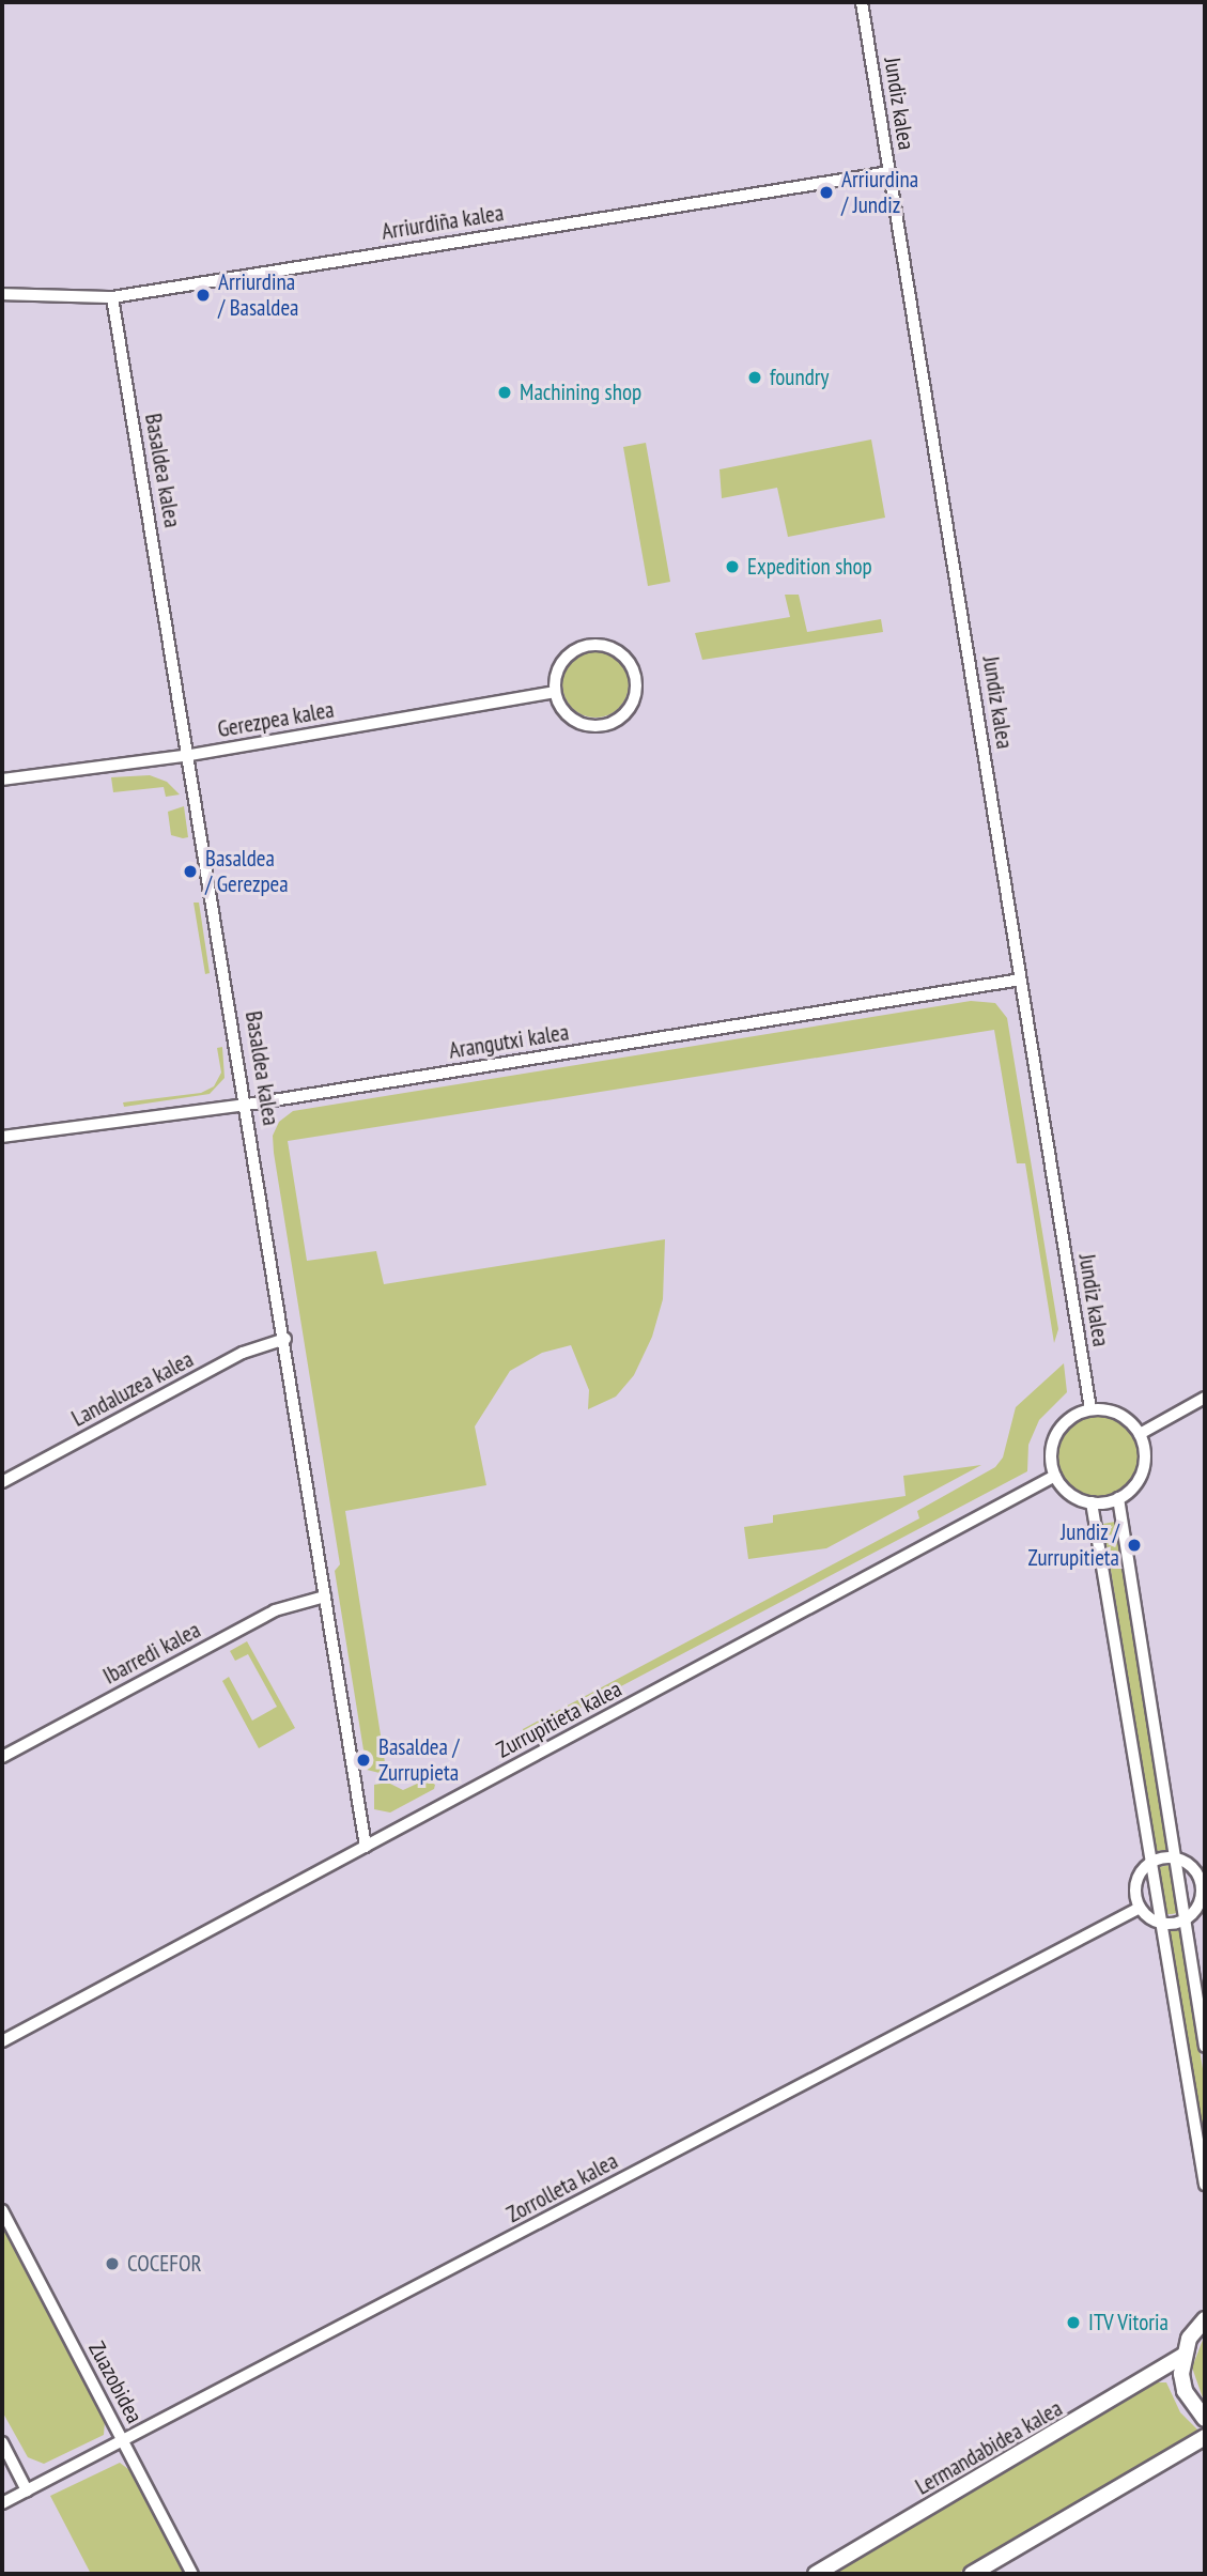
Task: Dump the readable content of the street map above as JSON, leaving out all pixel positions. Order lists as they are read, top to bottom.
{
  "streets": {
    "street": [
      "Jundiz kalea",
      "Arriurdiña kalea",
      "Basaldea kalea",
      "Gerezpea kalea",
      "Arangutxi kalea",
      "Landaluzea kalea",
      "Ibarredi kalea",
      "Zurrupitieta kalea",
      "Zorrolleta kalea",
      "Zuazobidea",
      "Lermandabidea kalea"
    ]
  },
  "crossings": [
    ["Jundiz kalea", "Arriurdiña kalea"],
    ["Jundiz kalea", "Arangutxi kalea"],
    ["Jundiz kalea", "Zurrupitieta kalea"],
    ["Arriurdiña kalea", "Basaldea kalea"],
    ["Basaldea kalea", "Gerezpea kalea"],
    ["Basaldea kalea", "Arangutxi kalea"],
    ["Basaldea kalea", "Landaluzea kalea"],
    ["Basaldea kalea", "Ibarredi kalea"],
    ["Basaldea kalea", "Zurrupitieta kalea"],
    ["Zorrolleta kalea", "Zuazobidea"]
  ],
  "places": [
    "Arriurdina / Jundiz",
    "Arriurdina / Basaldea",
    "foundry",
    "Machining shop",
    "Expedition shop",
    "Basaldea / Gerezpea",
    "Jundiz / Zurrupitieta",
    "Basaldea / Zurrupieta",
    "COCEFOR",
    "ITV Vitoria"
  ]
}
